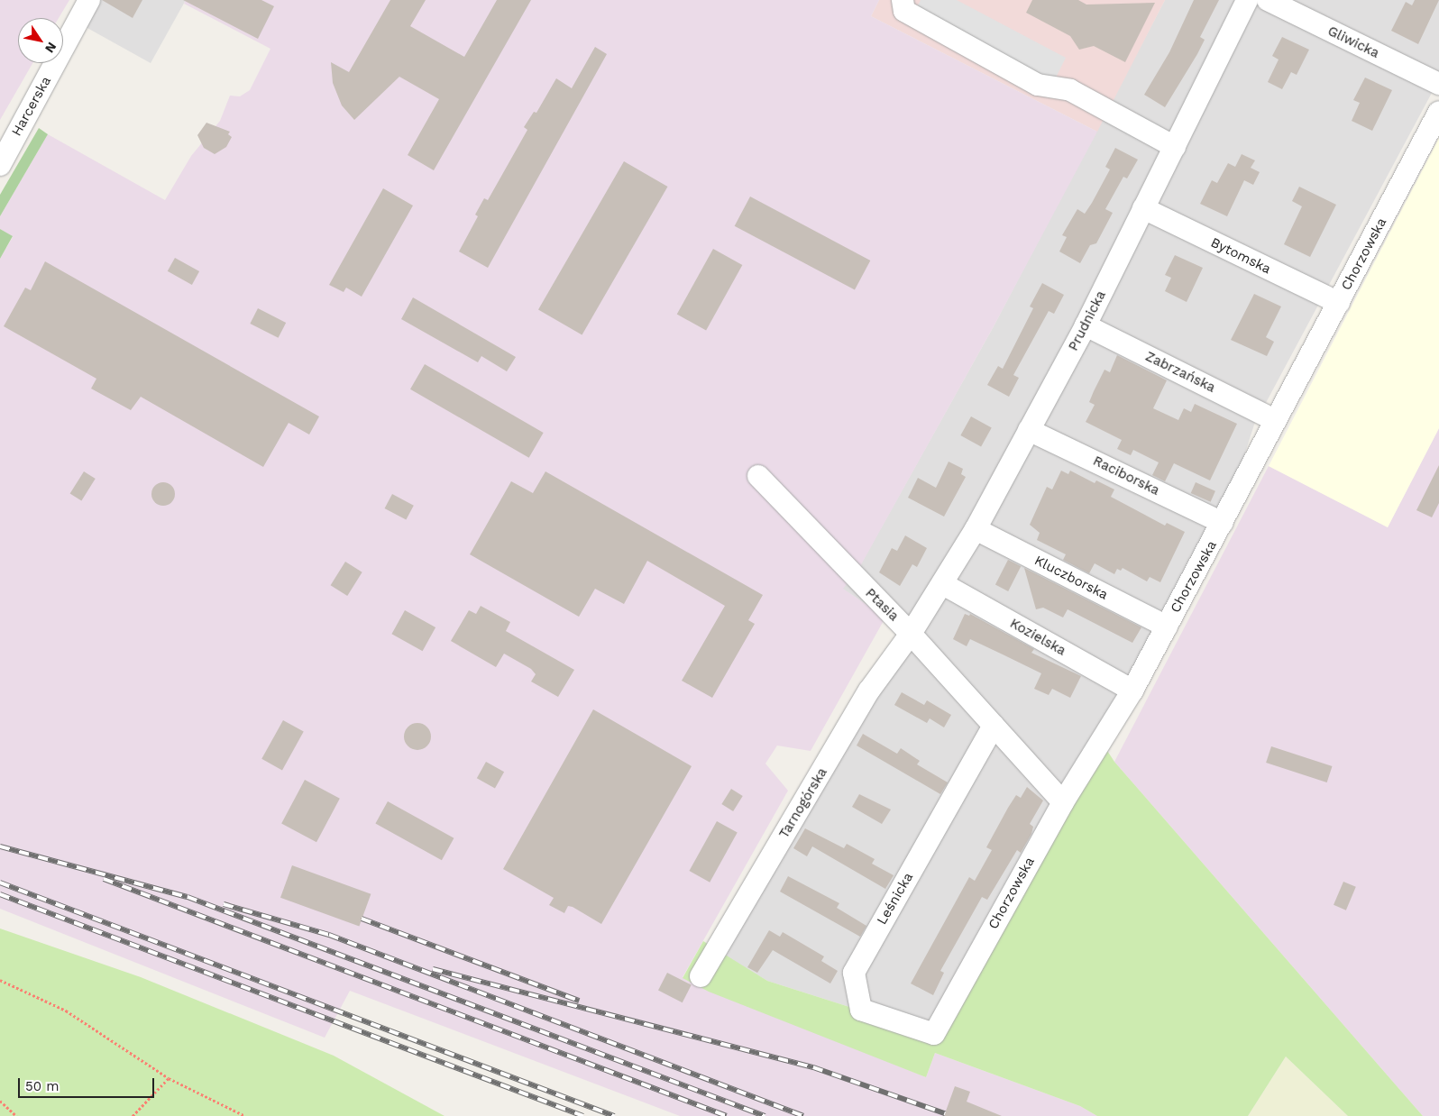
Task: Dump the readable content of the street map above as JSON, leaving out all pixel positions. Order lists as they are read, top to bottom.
{
  "streets": {
    "street": [
      "Gliwicka",
      "Harcerska",
      "Chorzowska",
      "Bytomska",
      "Prudnicka",
      "Zabrzańska",
      "Raciborska",
      "Kluczborska",
      "Ptasia",
      "Kozielska",
      "Tarnogórska",
      "Leśnicka"
    ]
  },
  "crossings": [
    ["Chorzowska", "Bytomska"],
    ["Chorzowska", "Zabrzańska"],
    ["Chorzowska", "Raciborska"],
    ["Chorzowska", "Kluczborska"],
    ["Chorzowska", "Ptasia"],
    ["Chorzowska", "Kozielska"],
    ["Chorzowska", "Leśnicka"],
    ["Bytomska", "Prudnicka"],
    ["Prudnicka", "Zabrzańska"],
    ["Prudnicka", "Raciborska"],
    ["Prudnicka", "Kluczborska"],
    ["Prudnicka", "Ptasia"],
    ["Prudnicka", "Kozielska"],
    ["Prudnicka", "Tarnogórska"],
    ["Ptasia", "Tarnogórska"],
    ["Ptasia", "Leśnicka"]
  ],
  "scale_bar": "50 m",
  "north": "bottom right"
}
